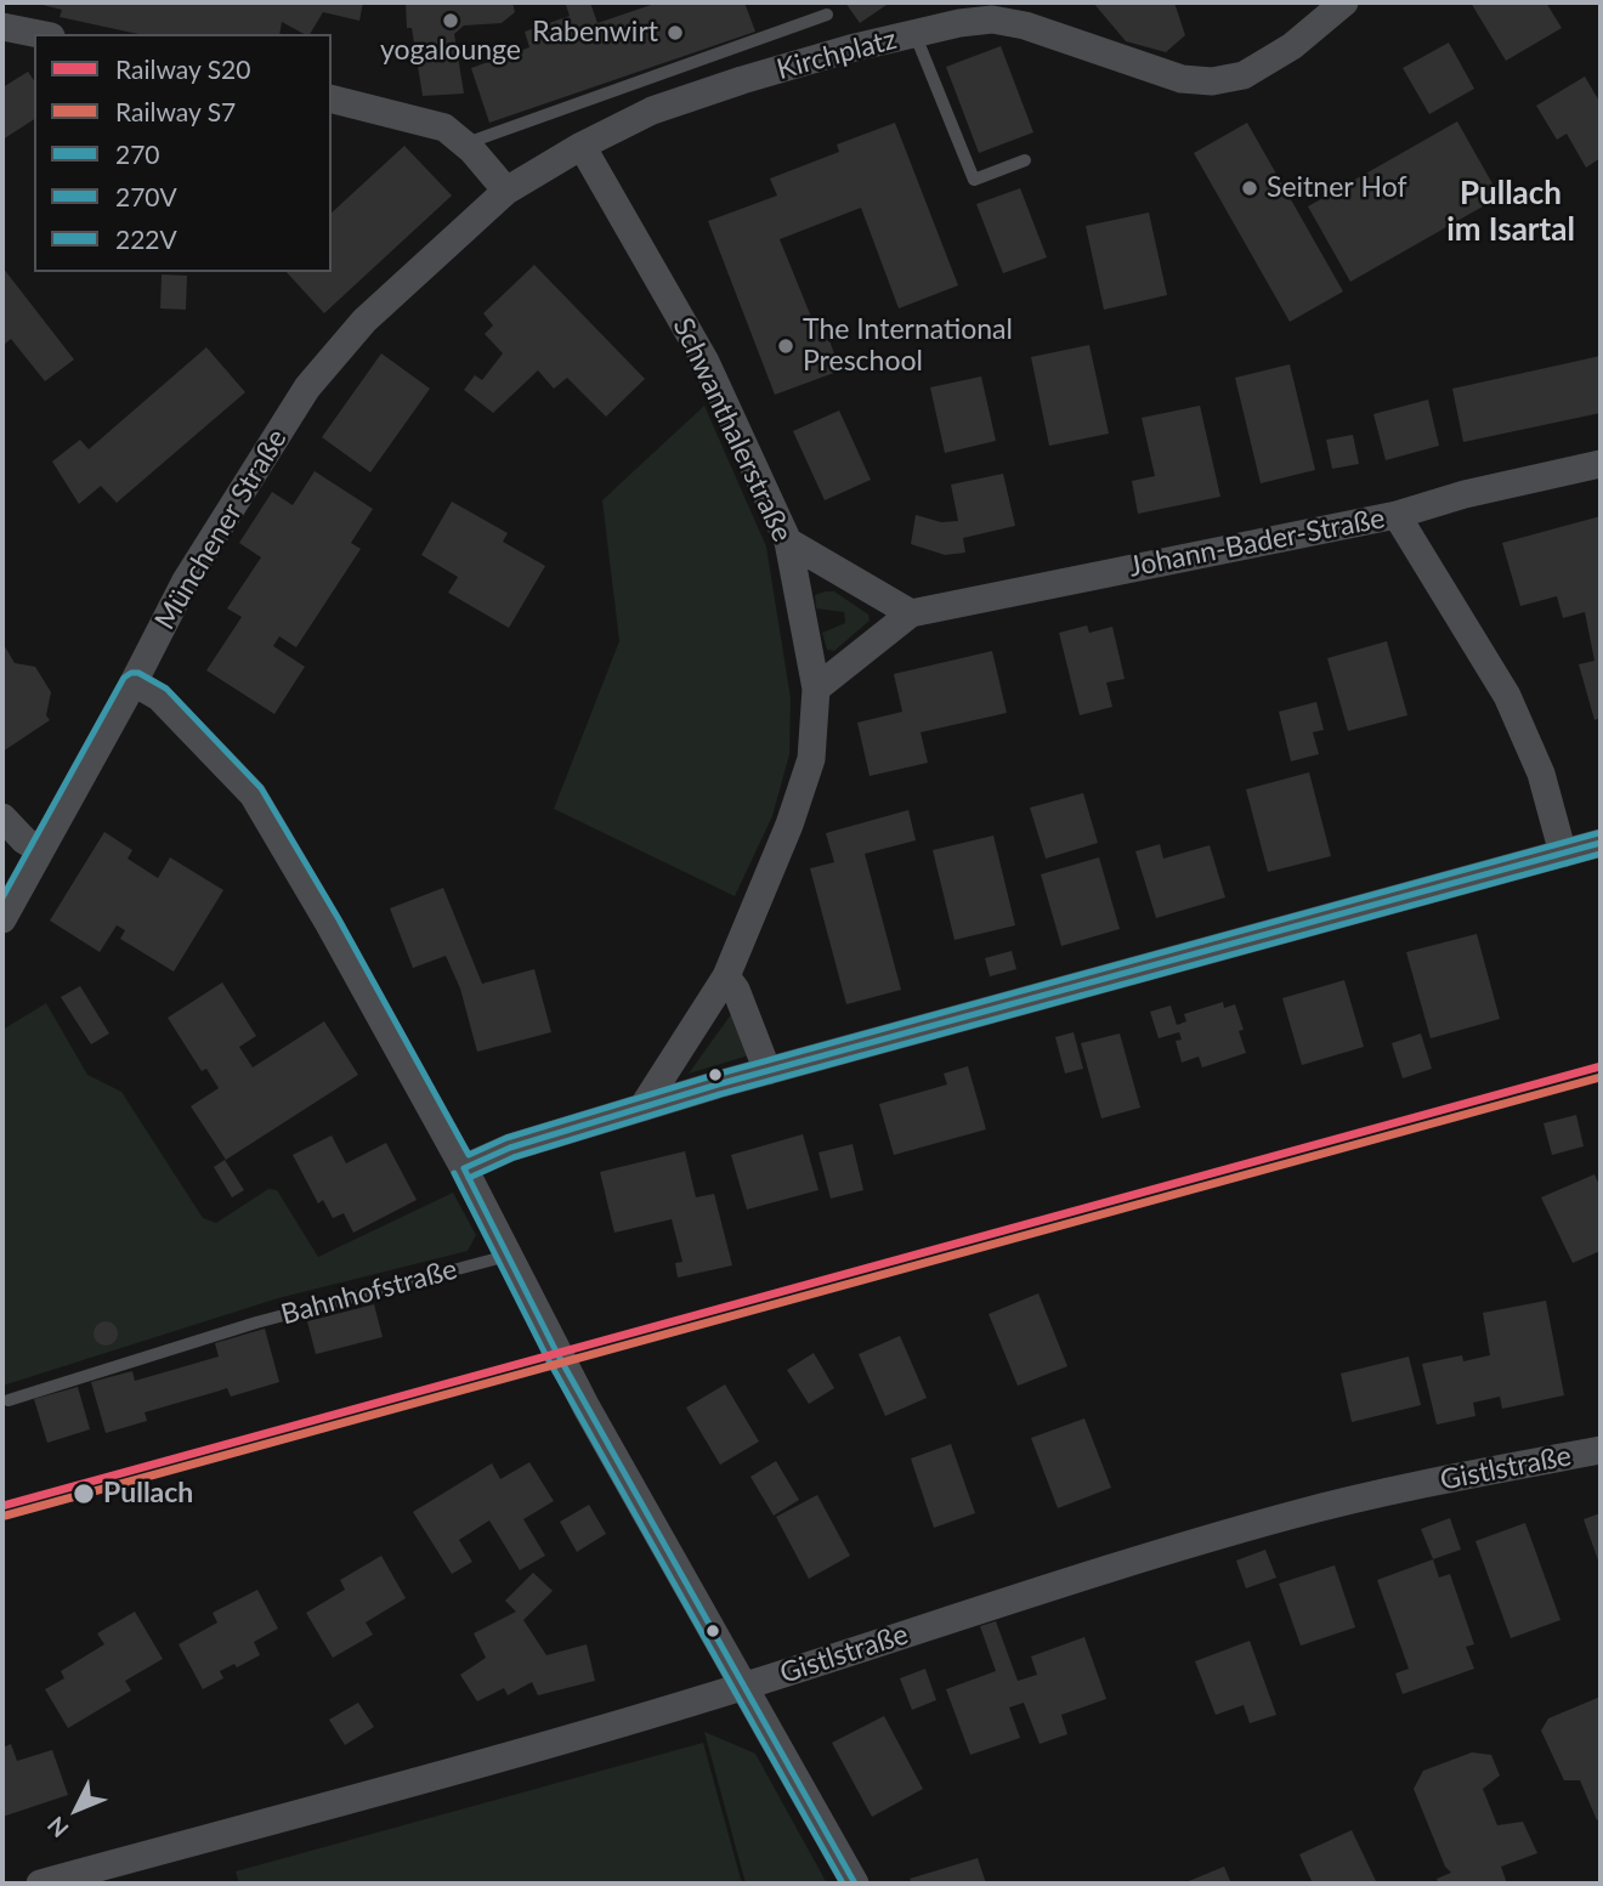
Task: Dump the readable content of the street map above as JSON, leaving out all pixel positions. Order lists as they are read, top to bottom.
{
  "streets": {
    "street": [
      "Kirchplatz",
      "Schwanthalerstraße",
      "Münchener Straße",
      "Johann-Bader-Straße",
      "Gistlstraße"
    ],
    "lane": ["Bahnhofstraße"]
  },
  "crossings": [
    ["Kirchplatz", "Schwanthalerstraße"],
    ["Kirchplatz", "Münchener Straße"],
    ["Schwanthalerstraße", "Johann-Bader-Straße"]
  ],
  "districts": ["Pullach im Isartal"],
  "places": [
    "yogalounge",
    "Rabenwirt",
    "Seitner Hof",
    "The International Preschool",
    "Pullach"
  ],
  "lines": [
    "transit line 222V",
    "transit line 270",
    "transit line 270V",
    "rail line S20",
    "rail line S7"
  ],
  "legend": [
    "Railway S20",
    "Railway S7",
    "270",
    "270V",
    "222V"
  ],
  "north": "bottom left"
}
